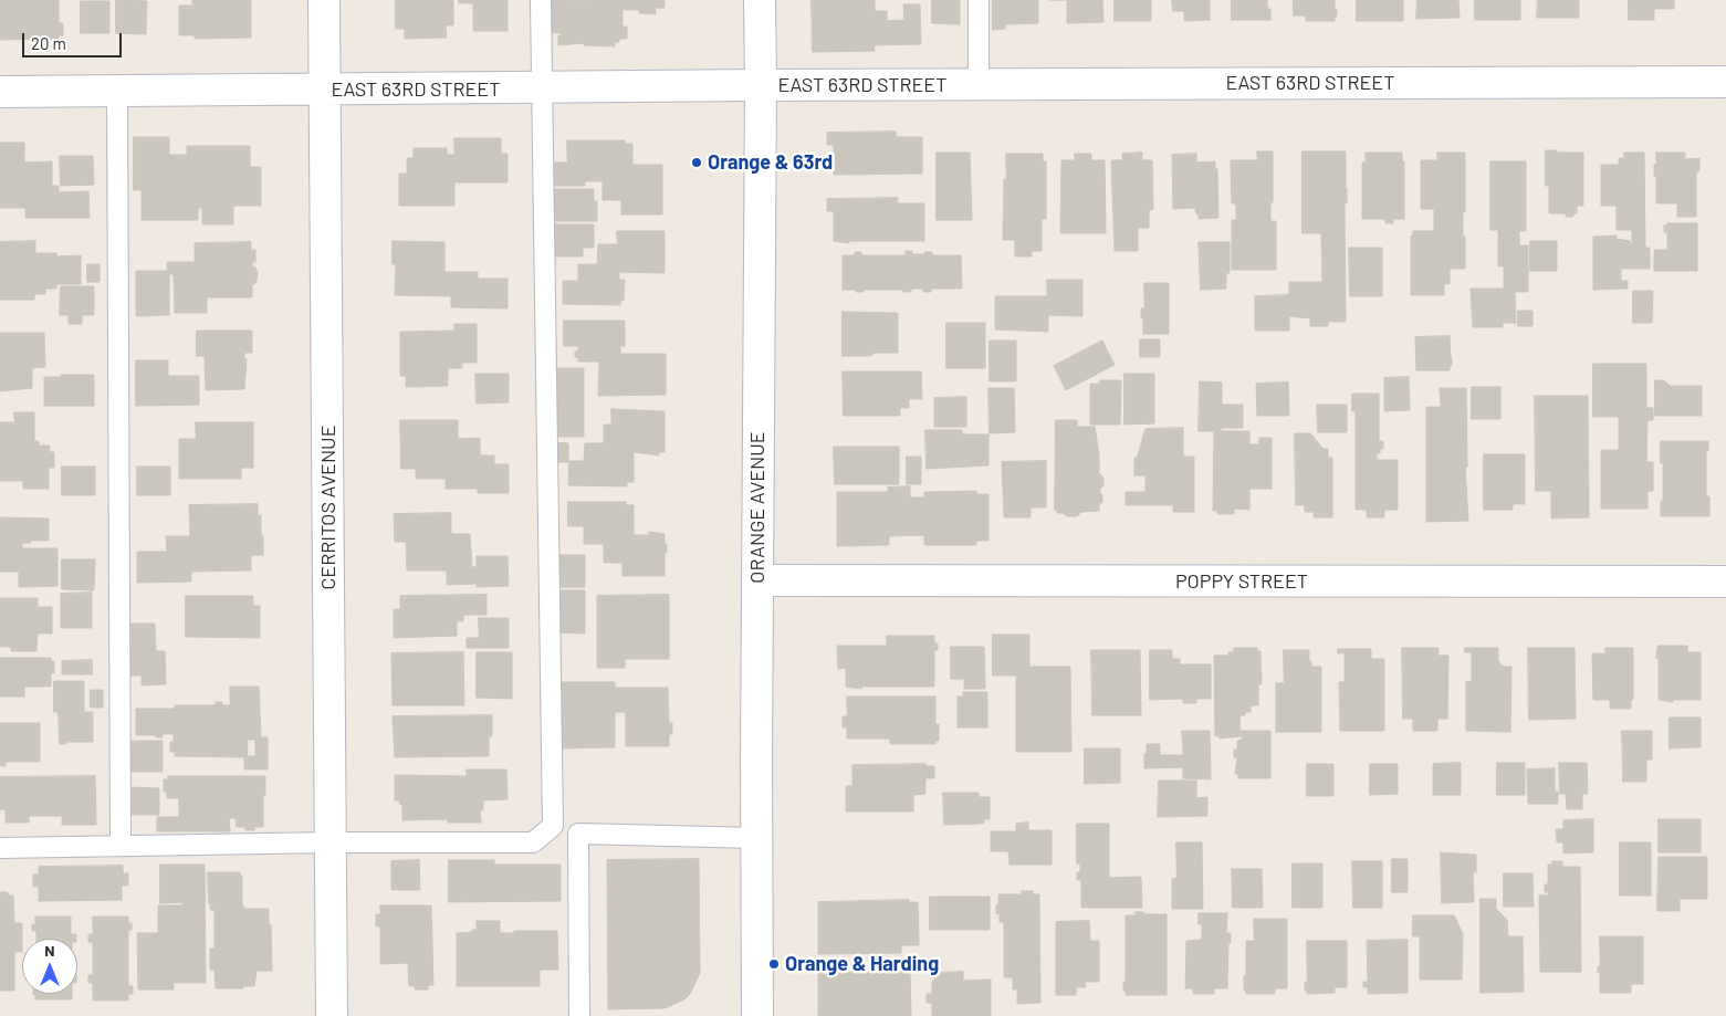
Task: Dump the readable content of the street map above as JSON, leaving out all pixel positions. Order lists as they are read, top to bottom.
{
  "streets": {
    "street": [
      "EAST 63RD STREET",
      "CERRITOS AVENUE",
      "ORANGE AVENUE",
      "POPPY STREET"
    ]
  },
  "crossings": [
    ["EAST 63RD STREET", "CERRITOS AVENUE"],
    ["EAST 63RD STREET", "ORANGE AVENUE"],
    ["ORANGE AVENUE", "POPPY STREET"]
  ],
  "places": ["Orange & 63rd", "Orange & Harding"],
  "scale_bar": "20 m",
  "north": "top"
}
